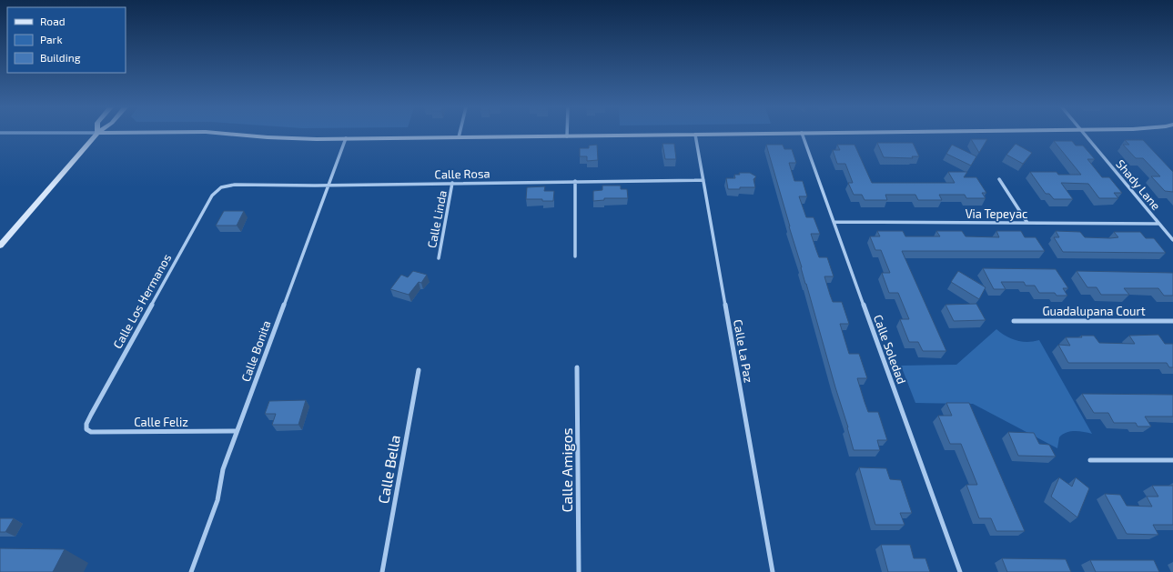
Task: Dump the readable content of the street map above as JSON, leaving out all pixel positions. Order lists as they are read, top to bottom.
{
  "streets": {
    "street": [
      "Calle Rosa",
      "Shady Lane",
      "Via Tepeyac",
      "Calle Linda",
      "Calle Los Hermanos",
      "Guadalupana Court",
      "Calle Soledad",
      "Calle Bonita",
      "Calle La Paz",
      "Calle Feliz",
      "Calle Bella",
      "Calle Amigos"
    ]
  },
  "crossings": [
    ["Calle Rosa", "Calle Linda"],
    ["Calle Rosa", "Calle Los Hermanos"],
    ["Calle Rosa", "Calle Bonita"],
    ["Calle Rosa", "Calle La Paz"],
    ["Shady Lane", "Via Tepeyac"],
    ["Via Tepeyac", "Calle Soledad"],
    ["Calle Los Hermanos", "Calle Feliz"],
    ["Calle Bonita", "Calle Feliz"]
  ],
  "legend": ["Road", "Park", "Building"]
}
